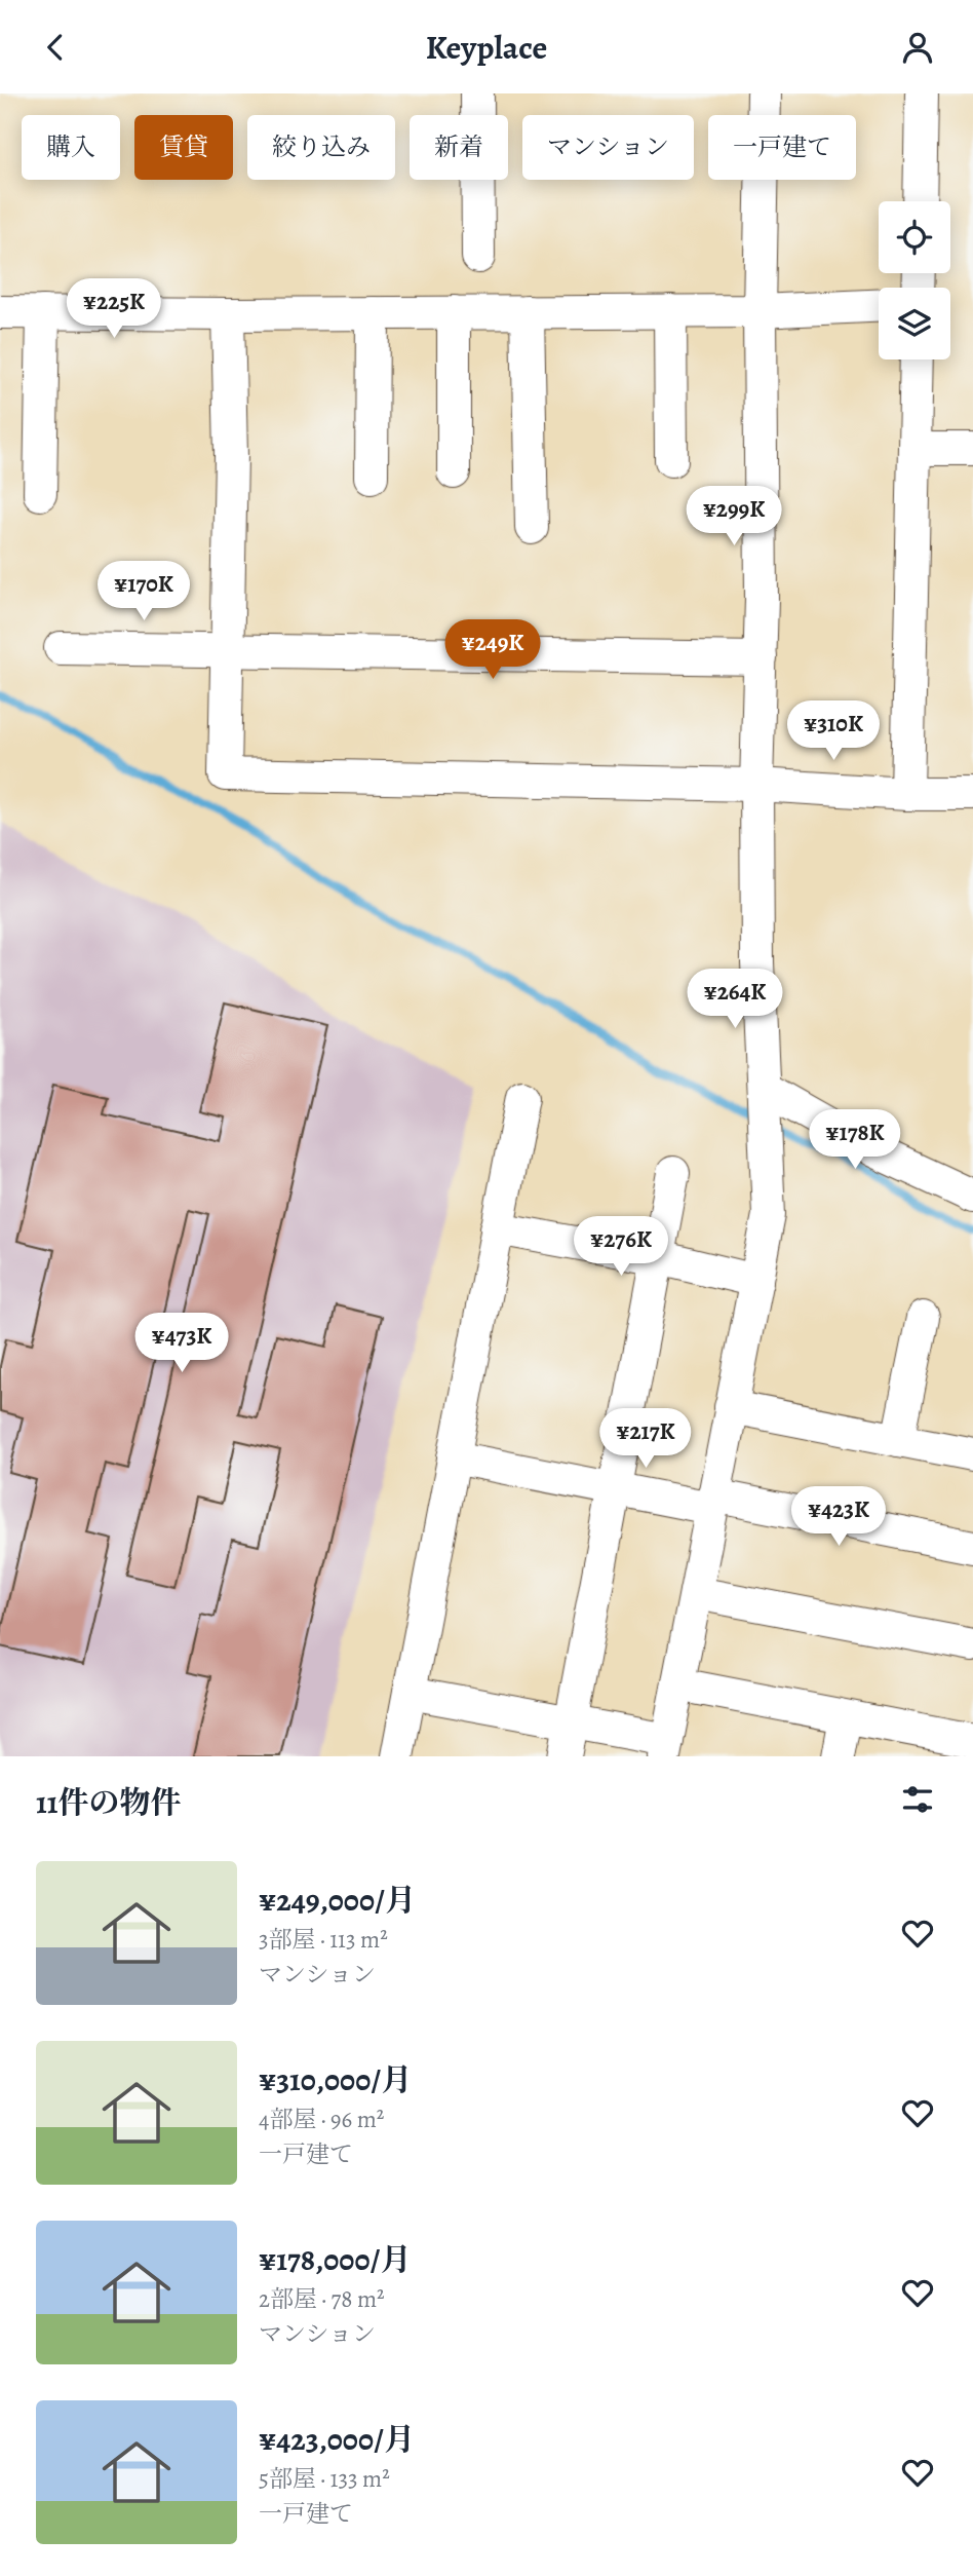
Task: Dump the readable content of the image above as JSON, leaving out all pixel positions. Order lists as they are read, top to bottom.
{
  "page": {
    "header": "Keyplace",
    "chip": [
      "購入",
      "賃貸",
      "絞り込み",
      "新着",
      "マンション",
      "一戸建て"
    ],
    "price": [
      "¥225K",
      "¥299K",
      "¥170K",
      "¥249K",
      "¥310K",
      "¥264K",
      "¥178K",
      "¥276K",
      "¥473K",
      "¥217K",
      "¥423K"
    ],
    "heading": "11件の物件",
    "list": [
      {
        "name": "¥249,000/月",
        "note": "3部屋 · 113 m² · マンション"
      },
      {
        "name": "¥310,000/月",
        "note": "4部屋 · 96 m² · 一戸建て"
      },
      {
        "name": "¥178,000/月",
        "note": "2部屋 · 78 m² · マンション"
      },
      {
        "name": "¥423,000/月",
        "note": "5部屋 · 133 m² · 一戸建て"
      }
    ]
  }
}
